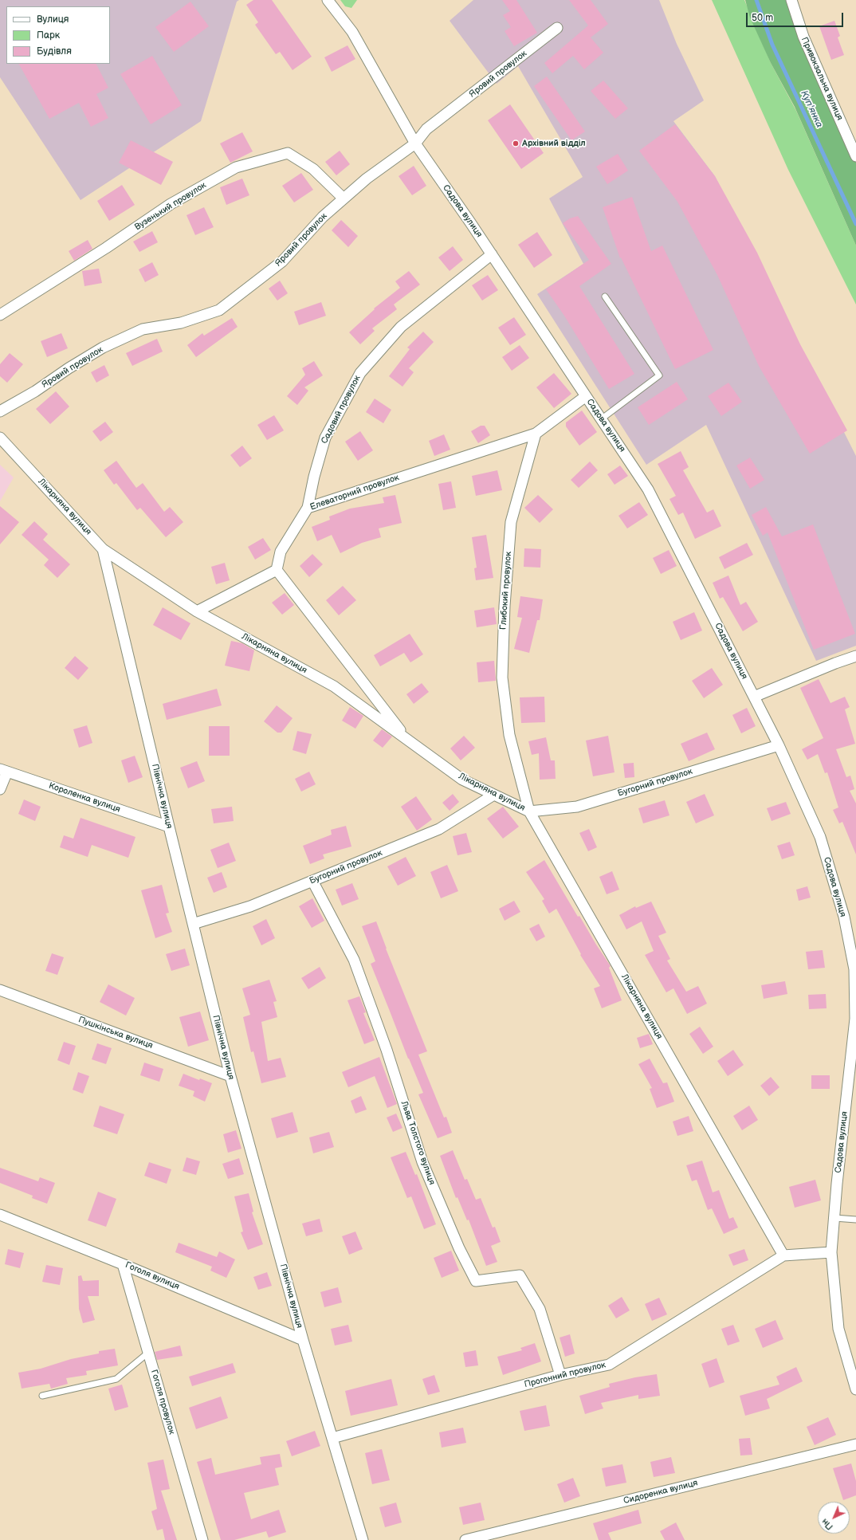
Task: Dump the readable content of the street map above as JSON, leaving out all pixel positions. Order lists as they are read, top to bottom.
{
  "streets": {
    "street": [
      "Яровий провулок",
      "Привокзальна вулиця",
      "Вузенький провулок",
      "Садова вулиця",
      "Садовий провулок",
      "Елеваторний провулок",
      "Лікарняна вулиця",
      "Глибокий провулок",
      "Бугорний провулок",
      "Північна вулиця",
      "Короленка вулиця",
      "Пушкінська вулиця",
      "Льва Толстого вулиця",
      "Гоголя вулиця",
      "Прогонний провулок",
      "Гоголя провулок",
      "Сидоренка вулиця"
    ]
  },
  "crossings": [
    ["Яровий провулок", "Вузенький провулок"],
    ["Яровий провулок", "Садова вулиця"],
    ["Садова вулиця", "Садовий провулок"],
    ["Садова вулиця", "Бугорний провулок"],
    ["Садова вулиця", "Прогонний провулок"],
    ["Садовий провулок", "Елеваторний провулок"],
    ["Елеваторний провулок", "Глибокий провулок"],
    ["Лікарняна вулиця", "Глибокий провулок"],
    ["Лікарняна вулиця", "Бугорний провулок"],
    ["Лікарняна вулиця", "Північна вулиця"],
    ["Лікарняна вулиця", "Прогонний провулок"],
    ["Глибокий провулок", "Бугорний провулок"],
    ["Бугорний провулок", "Північна вулиця"],
    ["Бугорний провулок", "Льва Толстого вулиця"],
    ["Північна вулиця", "Короленка вулиця"],
    ["Північна вулиця", "Пушкінська вулиця"],
    ["Північна вулиця", "Гоголя вулиця"],
    ["Північна вулиця", "Прогонний провулок"],
    ["Льва Толстого вулиця", "Прогонний провулок"],
    ["Гоголя вулиця", "Гоголя провулок"]
  ],
  "water": ["Куп'янка"],
  "places": ["Архівний відділ"],
  "legend": ["Вулиця", "Парк", "Будівля"],
  "scale_bar": "50 m",
  "north": "bottom left"
}
